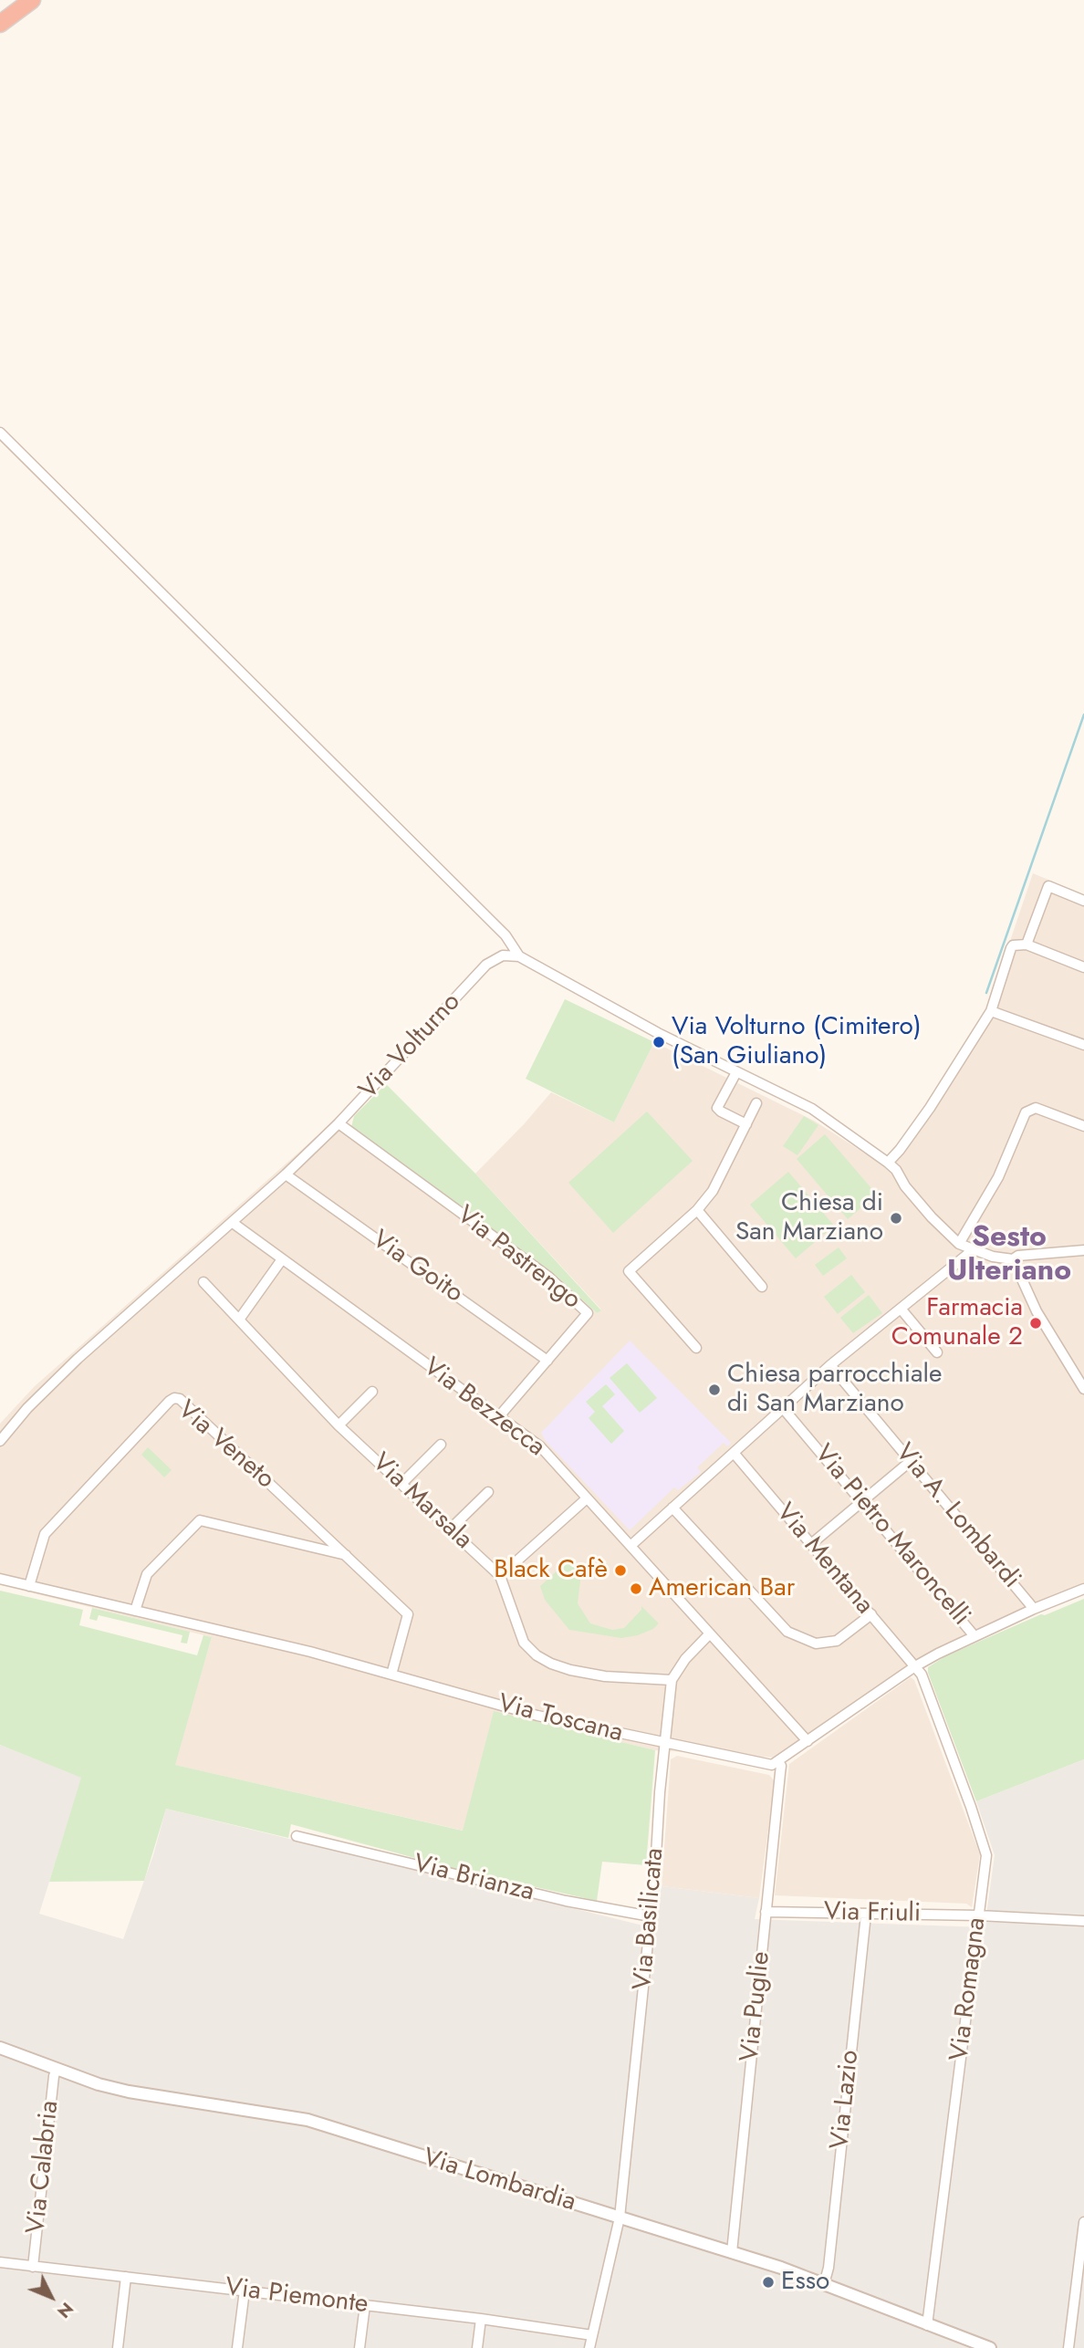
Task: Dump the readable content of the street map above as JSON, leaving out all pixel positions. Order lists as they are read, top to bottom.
{
  "streets": {
    "street": [
      "Via Volturno",
      "Via Pastrengo",
      "Via Goito",
      "Via Bezzecca",
      "Via Veneto",
      "Via Marsala",
      "Via A. Lombardi",
      "Via Pietro Maroncelli",
      "Via Mentana",
      "Via Toscana",
      "Via Brianza",
      "Via Friuli",
      "Via Basilicata",
      "Via Romagna",
      "Via Puglie",
      "Via Lazio",
      "Via Calabria",
      "Via Lombardia",
      "Via Piemonte"
    ]
  },
  "crossings": [
    ["Via Volturno", "Via Pastrengo"],
    ["Via Volturno", "Via Goito"],
    ["Via Volturno", "Via Bezzecca"],
    ["Via Pastrengo", "Via Goito"],
    ["Via Pastrengo", "Via Bezzecca"],
    ["Via Bezzecca", "Via Basilicata"],
    ["Via Veneto", "Via Toscana"],
    ["Via Marsala", "Via Basilicata"],
    ["Via Mentana", "Via Romagna"],
    ["Via Toscana", "Via Basilicata"],
    ["Via Toscana", "Via Puglie"],
    ["Via Brianza", "Via Basilicata"],
    ["Via Friuli", "Via Romagna"],
    ["Via Friuli", "Via Puglie"],
    ["Via Friuli", "Via Lazio"],
    ["Via Basilicata", "Via Lombardia"],
    ["Via Basilicata", "Via Piemonte"],
    ["Via Romagna", "Via Lombardia"],
    ["Via Puglie", "Via Lombardia"],
    ["Via Lazio", "Via Lombardia"],
    ["Via Calabria", "Via Lombardia"],
    ["Via Calabria", "Via Piemonte"]
  ],
  "districts": ["Sesto Ulteriano"],
  "places": [
    "Via Volturno (Cimitero) (San Giuliano)",
    "Chiesa di San Marziano",
    "Farmacia Comunale 2",
    "Chiesa parrocchiale di San Marziano",
    "Black Cafè",
    "American Bar",
    "Esso"
  ],
  "north": "bottom right"
}
